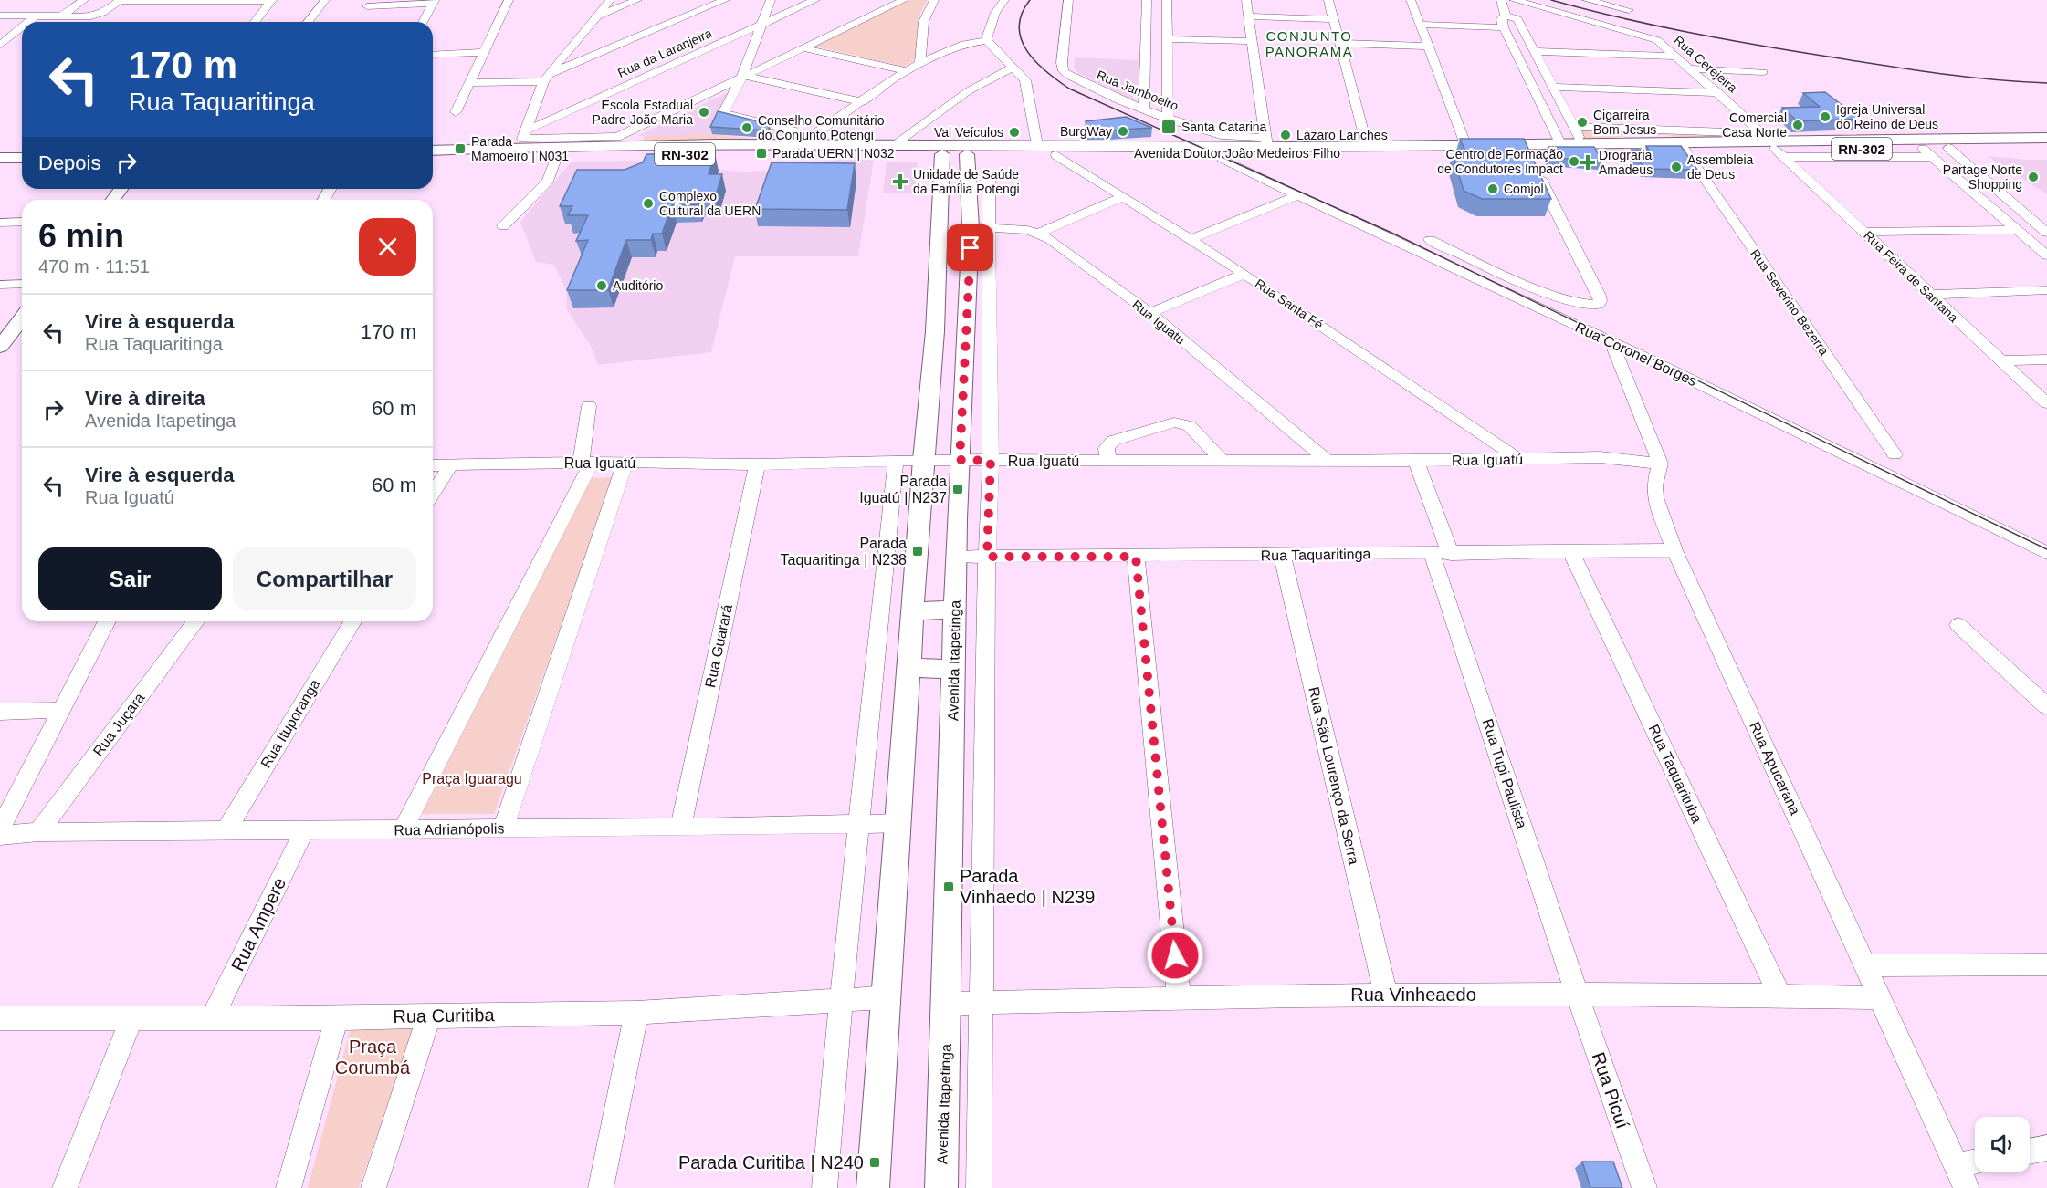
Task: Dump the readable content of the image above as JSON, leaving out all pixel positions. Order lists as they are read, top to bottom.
{
  "streets": {
    "main road": ["RN-302", "Avenida Doutor João Medeiros Filho", "Avenida Itapetinga"],
    "street": [
      "Rua da Laranjeira",
      "Rua Cerejeira",
      "Rua Jamboeiro",
      "Rua Feira de Santana",
      "Rua Severino Bezerra",
      "Rua Santa Fé",
      "Rua Iguatu",
      "Rua Coronel Borges",
      "Rua Iguatú",
      "Rua Taquaritinga",
      "Rua Guarará",
      "Rua Ituporanga",
      "Rua Juçara",
      "Rua Apucarana",
      "Rua Tupi Paulista",
      "Rua Taquarituba",
      "Rua São Lourenço da Serra",
      "Rua Adrianópolis",
      "Rua Ampere",
      "Rua Vinheaedo",
      "Rua Curitiba",
      "Rua Picuí"
    ]
  },
  "crossings": [
    ["Rua da Laranjeira", "RN-302"],
    ["Rua Cerejeira", "Avenida Doutor João Medeiros Filho"],
    ["Rua Cerejeira", "Rua Feira de Santana"],
    ["Rua Jamboeiro", "Avenida Doutor João Medeiros Filho"],
    ["Avenida Doutor João Medeiros Filho", "Rua Feira de Santana"],
    ["Avenida Doutor João Medeiros Filho", "Rua Severino Bezerra"],
    ["Avenida Doutor João Medeiros Filho", "Rua Santa Fé"],
    ["Avenida Doutor João Medeiros Filho", "Avenida Itapetinga"],
    ["Rua Santa Fé", "Rua Iguatú"],
    ["Rua Iguatu", "Rua Iguatú"],
    ["Rua Iguatu", "Avenida Itapetinga"],
    ["Rua Iguatú", "Rua Guarará"],
    ["Rua Iguatú", "Avenida Itapetinga"],
    ["Rua Iguatú", "Rua Apucarana"],
    ["Rua Iguatú", "Rua Tupi Paulista"],
    ["Rua Taquaritinga", "Avenida Itapetinga"],
    ["Rua Taquaritinga", "Rua Apucarana"],
    ["Rua Taquaritinga", "Rua Tupi Paulista"],
    ["Rua Taquaritinga", "Rua Taquarituba"],
    ["Rua Taquaritinga", "Rua São Lourenço da Serra"],
    ["Rua Guarará", "Rua Adrianópolis"],
    ["Avenida Itapetinga", "Rua Vinheaedo"],
    ["Rua Ituporanga", "Rua Adrianópolis"],
    ["Rua Juçara", "Rua Adrianópolis"],
    ["Rua Apucarana", "Rua Vinheaedo"],
    ["Rua Tupi Paulista", "Rua Vinheaedo"],
    ["Rua Tupi Paulista", "Rua Picuí"],
    ["Rua Taquarituba", "Rua Vinheaedo"],
    ["Rua São Lourenço da Serra", "Rua Vinheaedo"],
    ["Rua Adrianópolis", "Rua Ampere"],
    ["Rua Ampere", "Rua Curitiba"],
    ["Rua Vinheaedo", "Rua Picuí"]
  ],
  "districts": ["CONJUNTO PANORAMA"],
  "parks": ["Praça Iguaragu", "Praça Corumbá"],
  "places": {
    "other": [
      "Escola Estadual Padre João Maria",
      "Igreja Universal do Reino de Deus",
      "Cigarreira Bom Jesus",
      "Comercial Casa Norte",
      "Conselho Comunitário do Conjunto Potengi",
      "BurgWay",
      "Val Veículos",
      "Lázaro Lanches",
      "Centro de Formação de Condutores Impact",
      "Assembleia de Deus",
      "Partage Norte Shopping",
      "Comjol",
      "Complexo Cultural da UERN",
      "Auditório"
    ],
    "transit": [
      "Santa Catarina",
      "Parada Mamoeiro | N031",
      "Parada UERN | N032",
      "Parada Iguatú | N237",
      "Parada Taquaritinga | N238",
      "Parada Vinhaedo | N239",
      "Parada Curitiba | N240"
    ],
    "health": ["Drograria Amadeus", "Unidade de Saúde da Família Potengi"]
  },
  "page": {
    "turn": ["170 m", "Rua Taquaritinga"],
    "then": "Depois",
    "heading": ["6 min", "470 m · 11:51"],
    "list": [
      {
        "name": "Vire à esquerda",
        "note": "Rua Taquaritinga",
        "value": "170 m"
      },
      {
        "name": "Vire à direita",
        "note": "Avenida Itapetinga",
        "value": "60 m"
      },
      {
        "name": "Vire à esquerda",
        "note": "Rua Iguatú",
        "value": "60 m"
      }
    ],
    "buttons": ["Sair", "Compartilhar"]
  }
}
